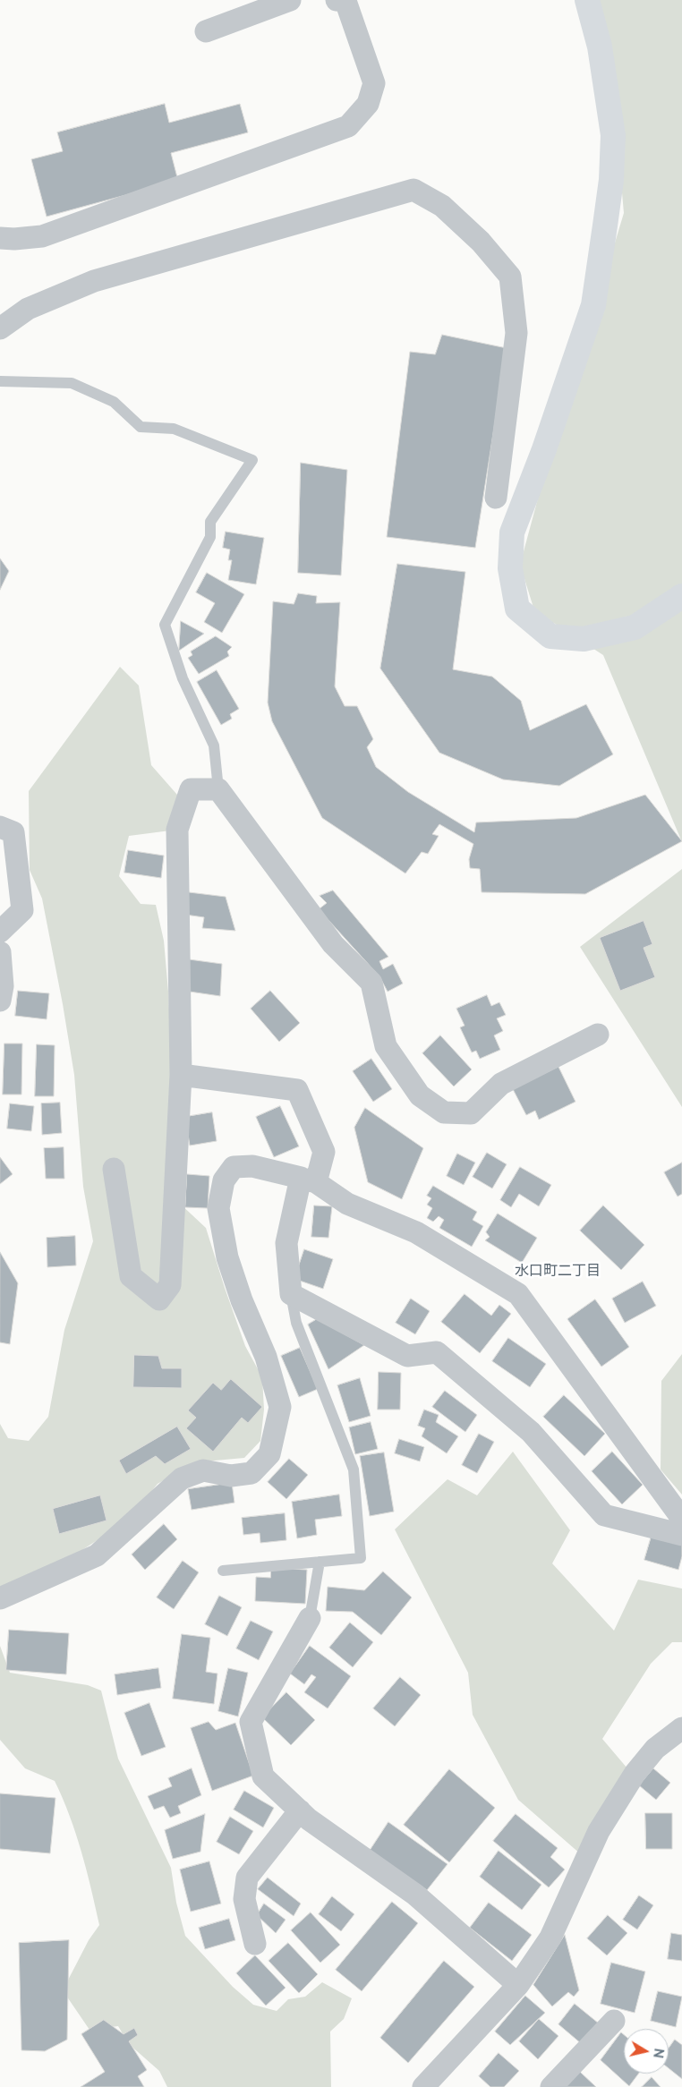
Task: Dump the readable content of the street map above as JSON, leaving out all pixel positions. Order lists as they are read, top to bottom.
{
  "districts": ["水口町二丁目"],
  "north": "right"
}
